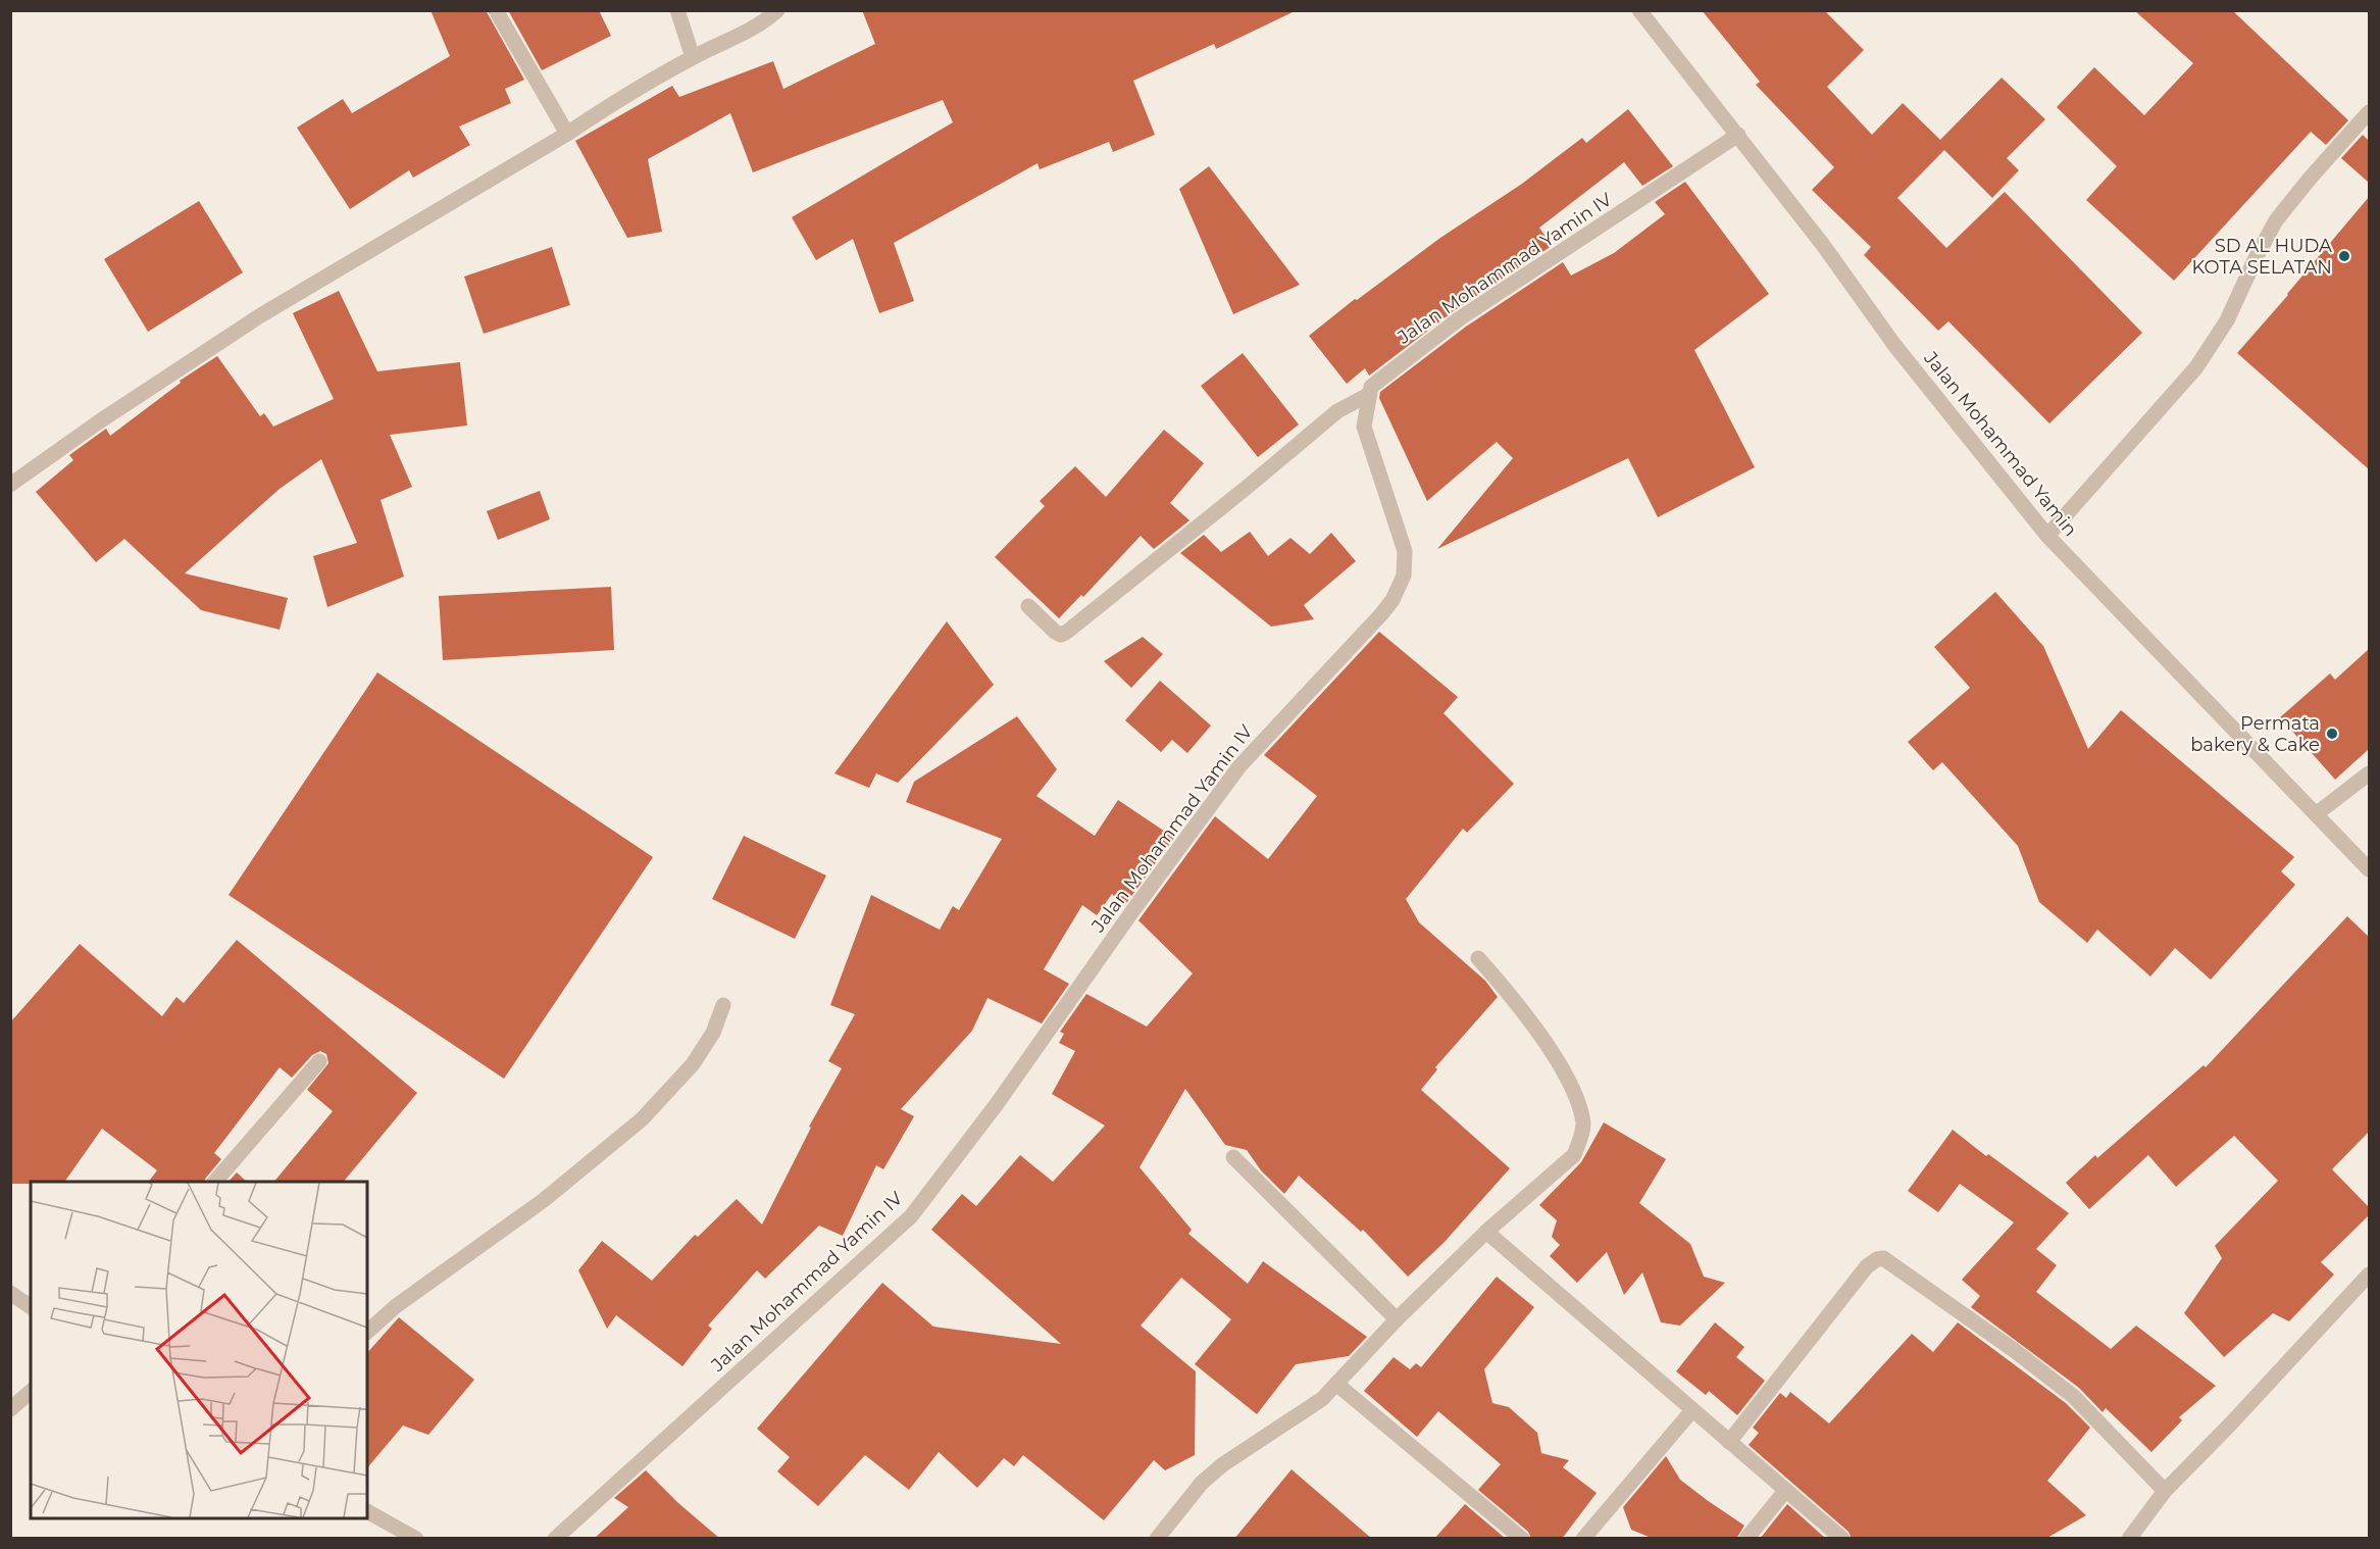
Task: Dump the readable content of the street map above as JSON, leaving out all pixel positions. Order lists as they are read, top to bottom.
{
  "streets": {
    "street": ["Jalan Mohammad Yamin IV", "Jalan Mohammad Yamin"]
  },
  "crossings": [
    ["Jalan Mohammad Yamin IV", "Jalan Mohammad Yamin"]
  ],
  "places": ["SD AL HUDA KOTA SELATAN", "Permata bakery & Cake"]
}
